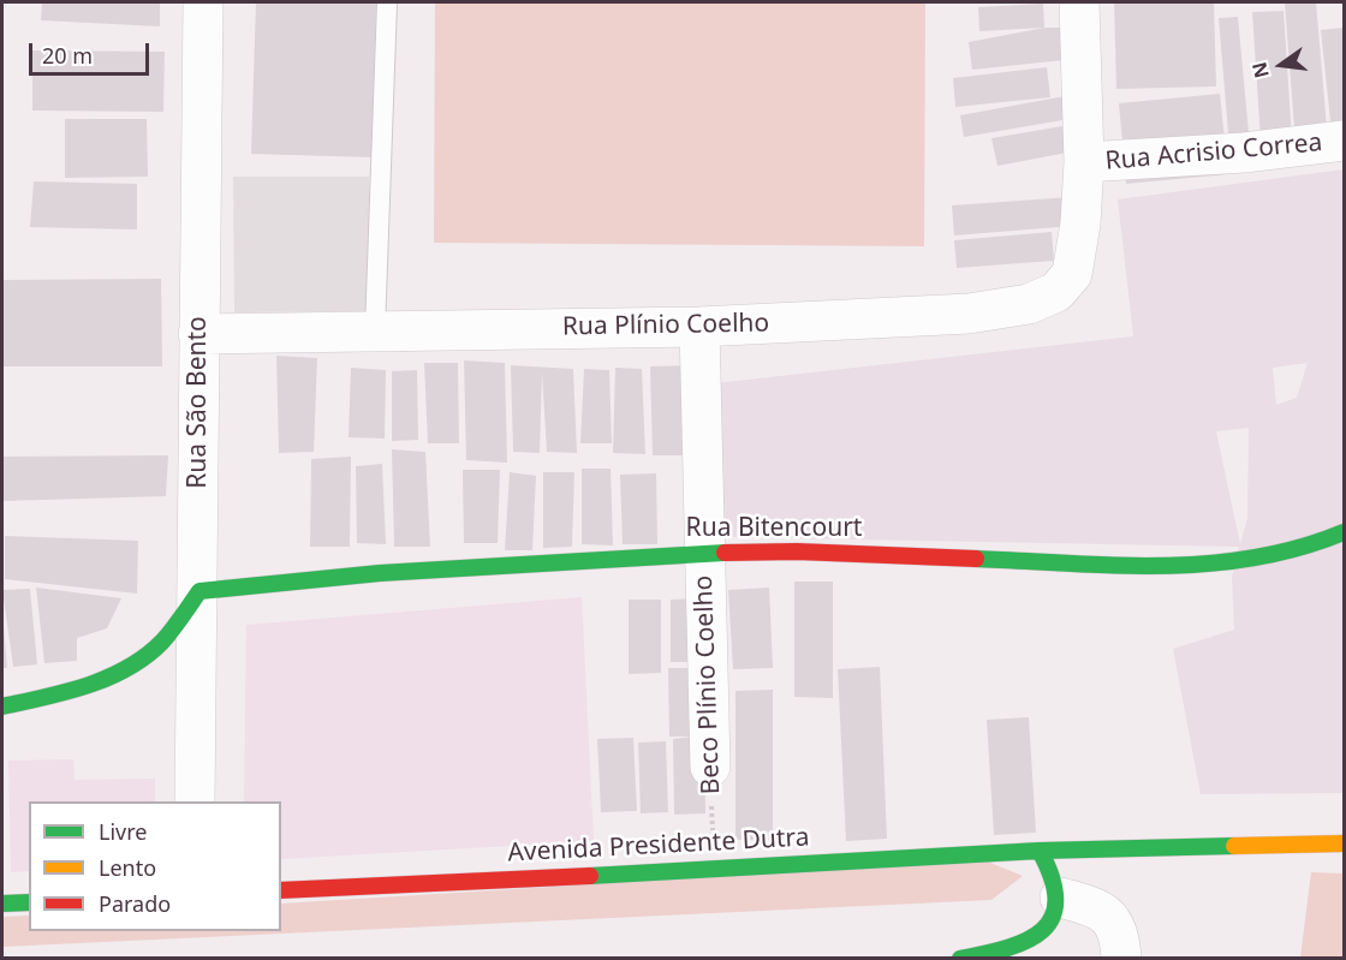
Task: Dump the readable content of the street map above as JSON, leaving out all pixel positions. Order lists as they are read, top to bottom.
{
  "streets": {
    "street": [
      "Rua Acrisio Correa",
      "Rua Plínio Coelho",
      "Rua São Bento",
      "Rua Bitencourt",
      "Beco Plínio Coelho",
      "Avenida Presidente Dutra"
    ]
  },
  "crossings": [
    ["Rua Acrisio Correa", "Rua Plínio Coelho"],
    ["Rua Plínio Coelho", "Rua São Bento"],
    ["Rua Plínio Coelho", "Beco Plínio Coelho"],
    ["Rua São Bento", "Rua Bitencourt"],
    ["Rua Bitencourt", "Beco Plínio Coelho"],
    ["Beco Plínio Coelho", "Avenida Presidente Dutra"]
  ],
  "legend": ["Livre", "Lento", "Parado"],
  "scale_bar": "20 m",
  "north": "left"
}
